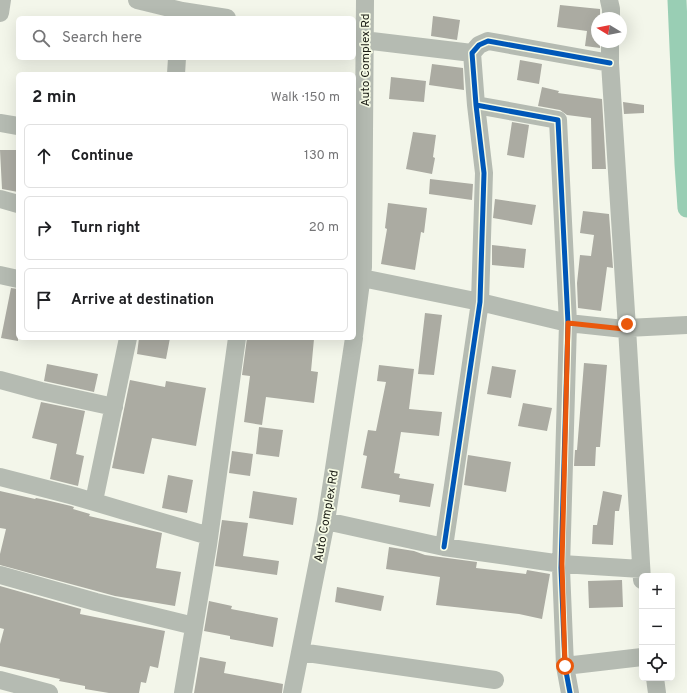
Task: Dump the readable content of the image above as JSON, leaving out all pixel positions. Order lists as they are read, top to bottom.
{
  "streets": {
    "street": ["Auto Complex Rd"]
  },
  "north": "left",
  "page": {
    "search": "Search here",
    "heading": ["2 min", "Walk · 150 m"],
    "list": [
      ["Continue", "130 m"],
      ["Turn right", "20 m"],
      "Arrive at destination"
    ],
    "map_buttons": ["+", "−"]
  }
}
